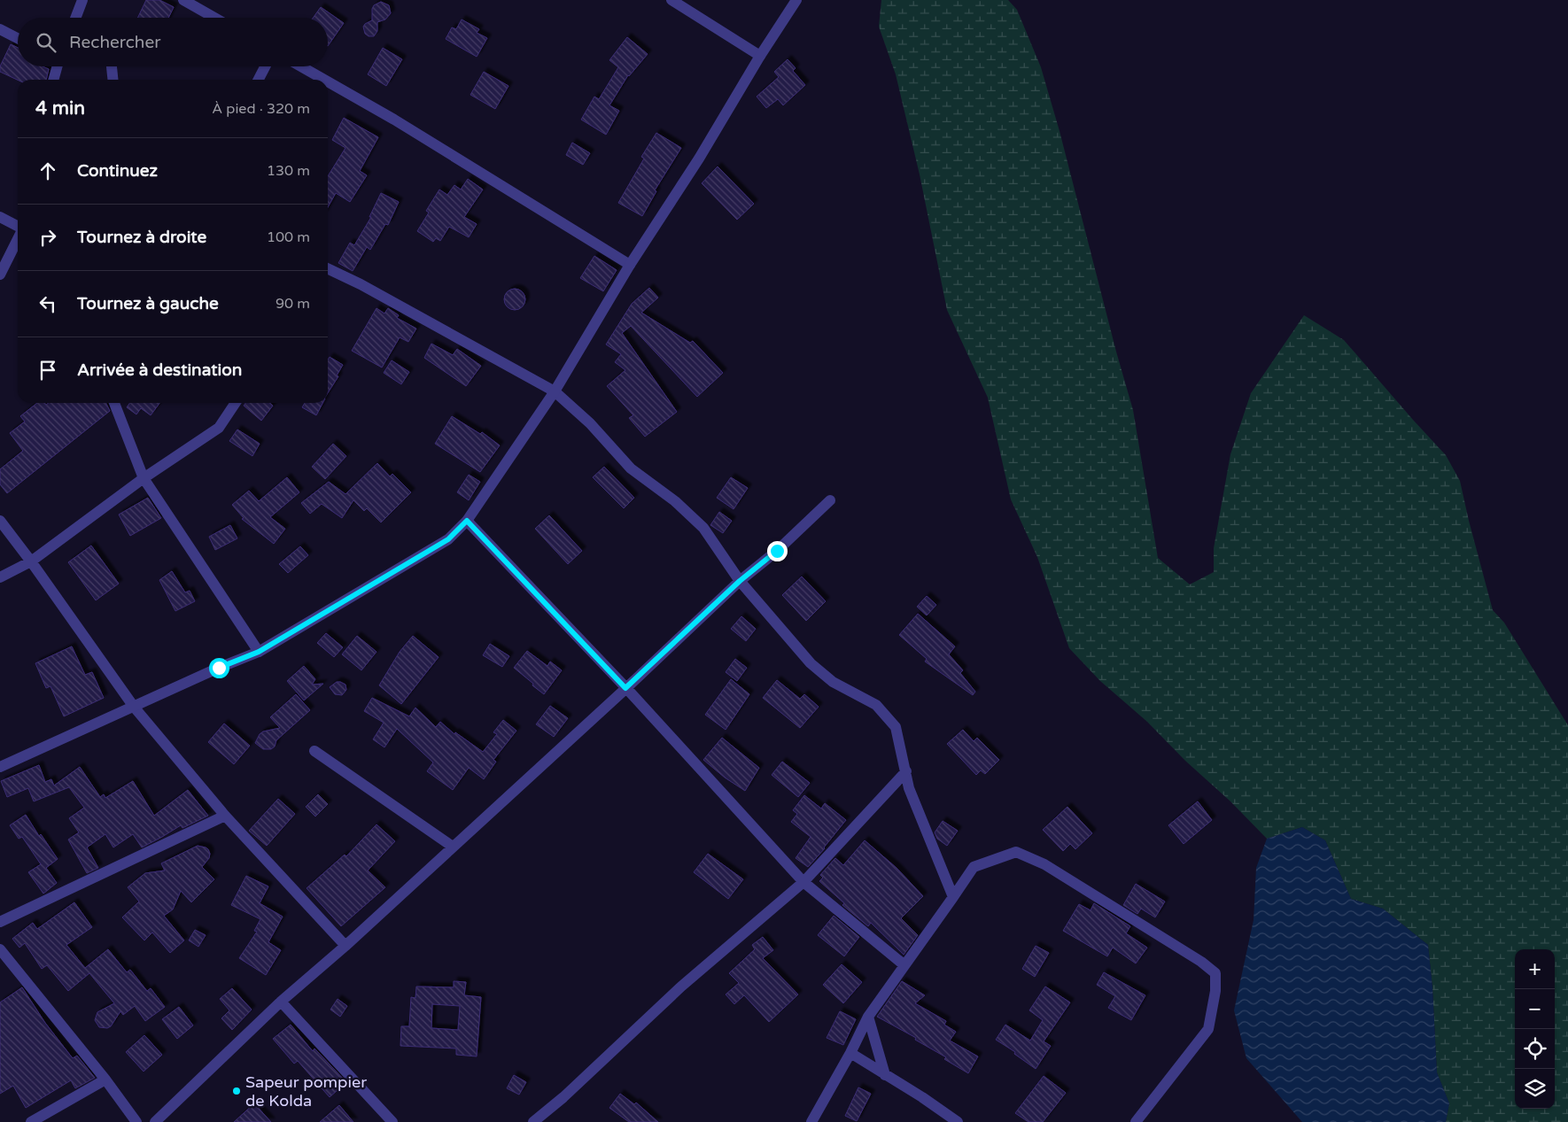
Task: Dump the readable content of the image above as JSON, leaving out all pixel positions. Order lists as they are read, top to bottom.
{
  "places": ["Sapeur pompier de Kolda"],
  "page": {
    "search": "Rechercher",
    "heading": ["4 min", "À pied · 320 m"],
    "list": [
      ["Continuez", "130 m"],
      ["Tournez à droite", "100 m"],
      ["Tournez à gauche", "90 m"],
      "Arrivée à destination"
    ],
    "map_buttons": ["+", "−"]
  }
}
